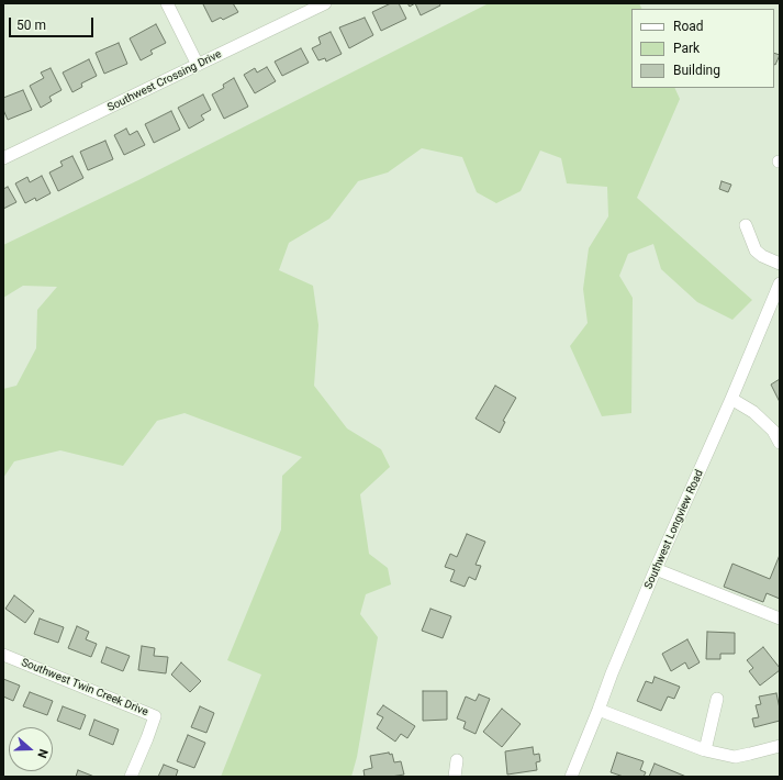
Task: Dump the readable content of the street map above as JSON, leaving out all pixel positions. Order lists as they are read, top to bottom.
{
  "streets": {
    "street": ["Southwest Crossing Drive", "Southwest Longview Road", "Southwest Twin Creek Drive"]
  },
  "legend": ["Road", "Park", "Building"],
  "scale_bar": "50 m",
  "north": "right"
}
